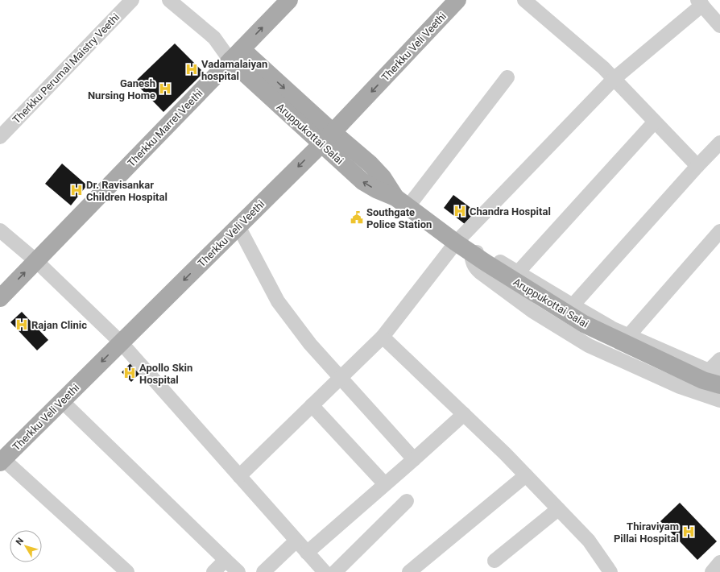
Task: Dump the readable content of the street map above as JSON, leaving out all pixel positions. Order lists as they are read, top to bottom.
{
  "streets": {
    "main road": ["Therkku Veli Veethi", "Therkku Marret Veethi", "Aruppukottai Salai"],
    "street": ["Therkku Perumal Maistry Veethi"]
  },
  "crossings": [
    ["Therkku Veli Veethi", "Aruppukottai Salai"],
    ["Therkku Marret Veethi", "Aruppukottai Salai"]
  ],
  "one_way": ["Therkku Veli Veethi"],
  "places": {
    "hospital": [
      "Vadamalaiyan hospital",
      "Ganesh Nursing Home",
      "Dr. Ravisankar Children Hospital",
      "Chandra Hospital",
      "Rajan Clinic",
      "Apollo Skin Hospital",
      "Thiraviyam Pillai Hospital"
    ],
    "public building": ["Southgate Police Station"]
  },
  "north": "top left"
}
